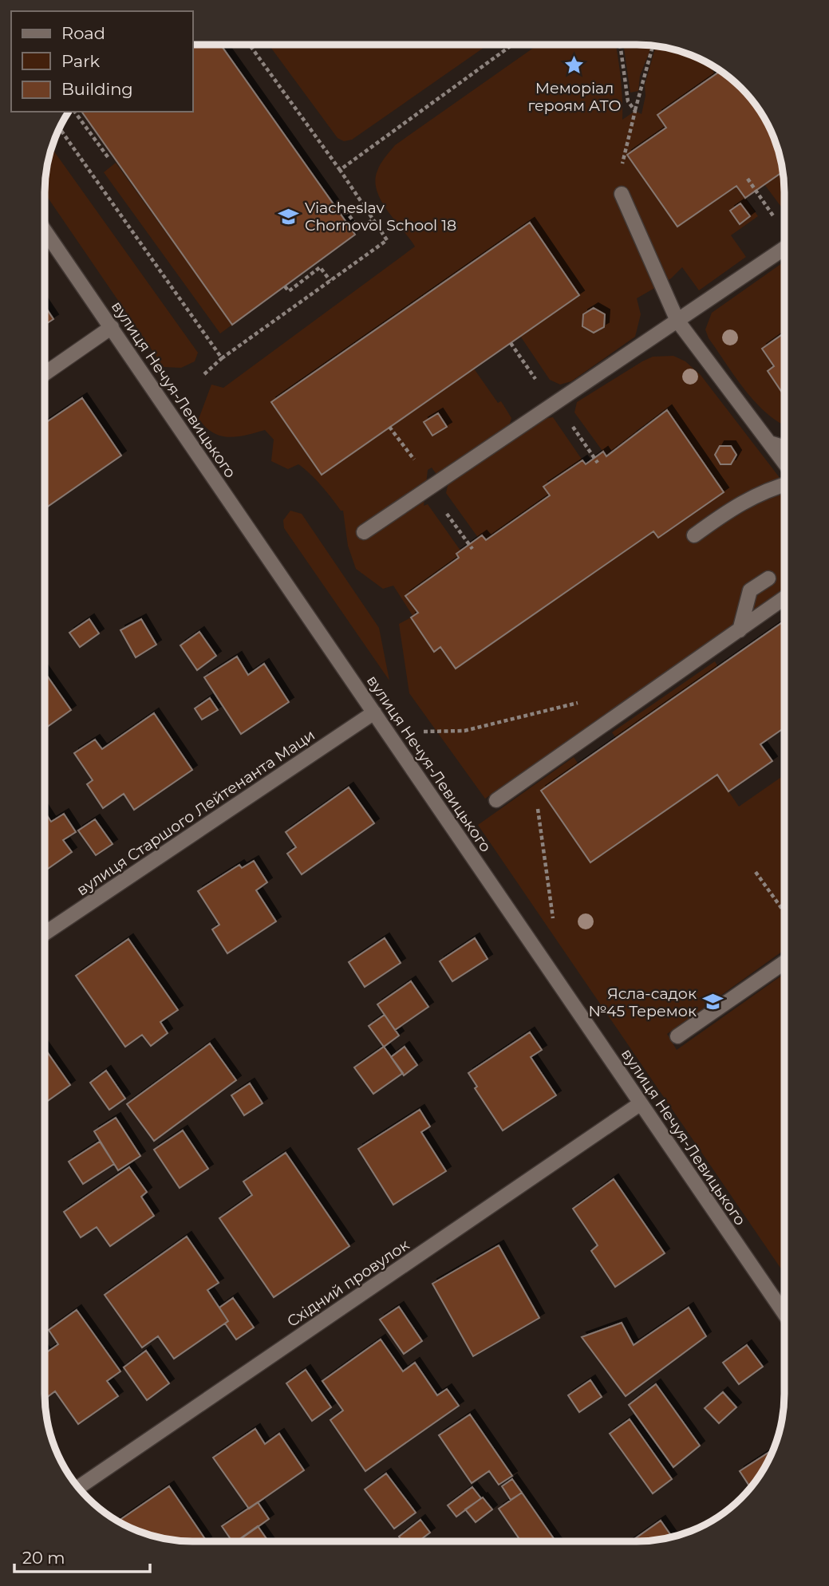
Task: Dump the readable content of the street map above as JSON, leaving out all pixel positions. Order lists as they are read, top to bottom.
{
  "streets": {
    "street": ["вулиця Нечуя-Левицького", "вулиця Старшого Лейтенанта Маци", "Східний провулок"]
  },
  "crossings": [
    ["вулиця Нечуя-Левицького", "вулиця Старшого Лейтенанта Маци"],
    ["вулиця Нечуя-Левицького", "Східний провулок"]
  ],
  "places": {
    "place": ["Меморіал героям АТО"],
    "school or university": ["Viacheslav Chornovol School 18", "Ясла-садок №45 Теремок"]
  },
  "legend": ["Road", "Park", "Building"],
  "scale_bar": "20 m"
}
